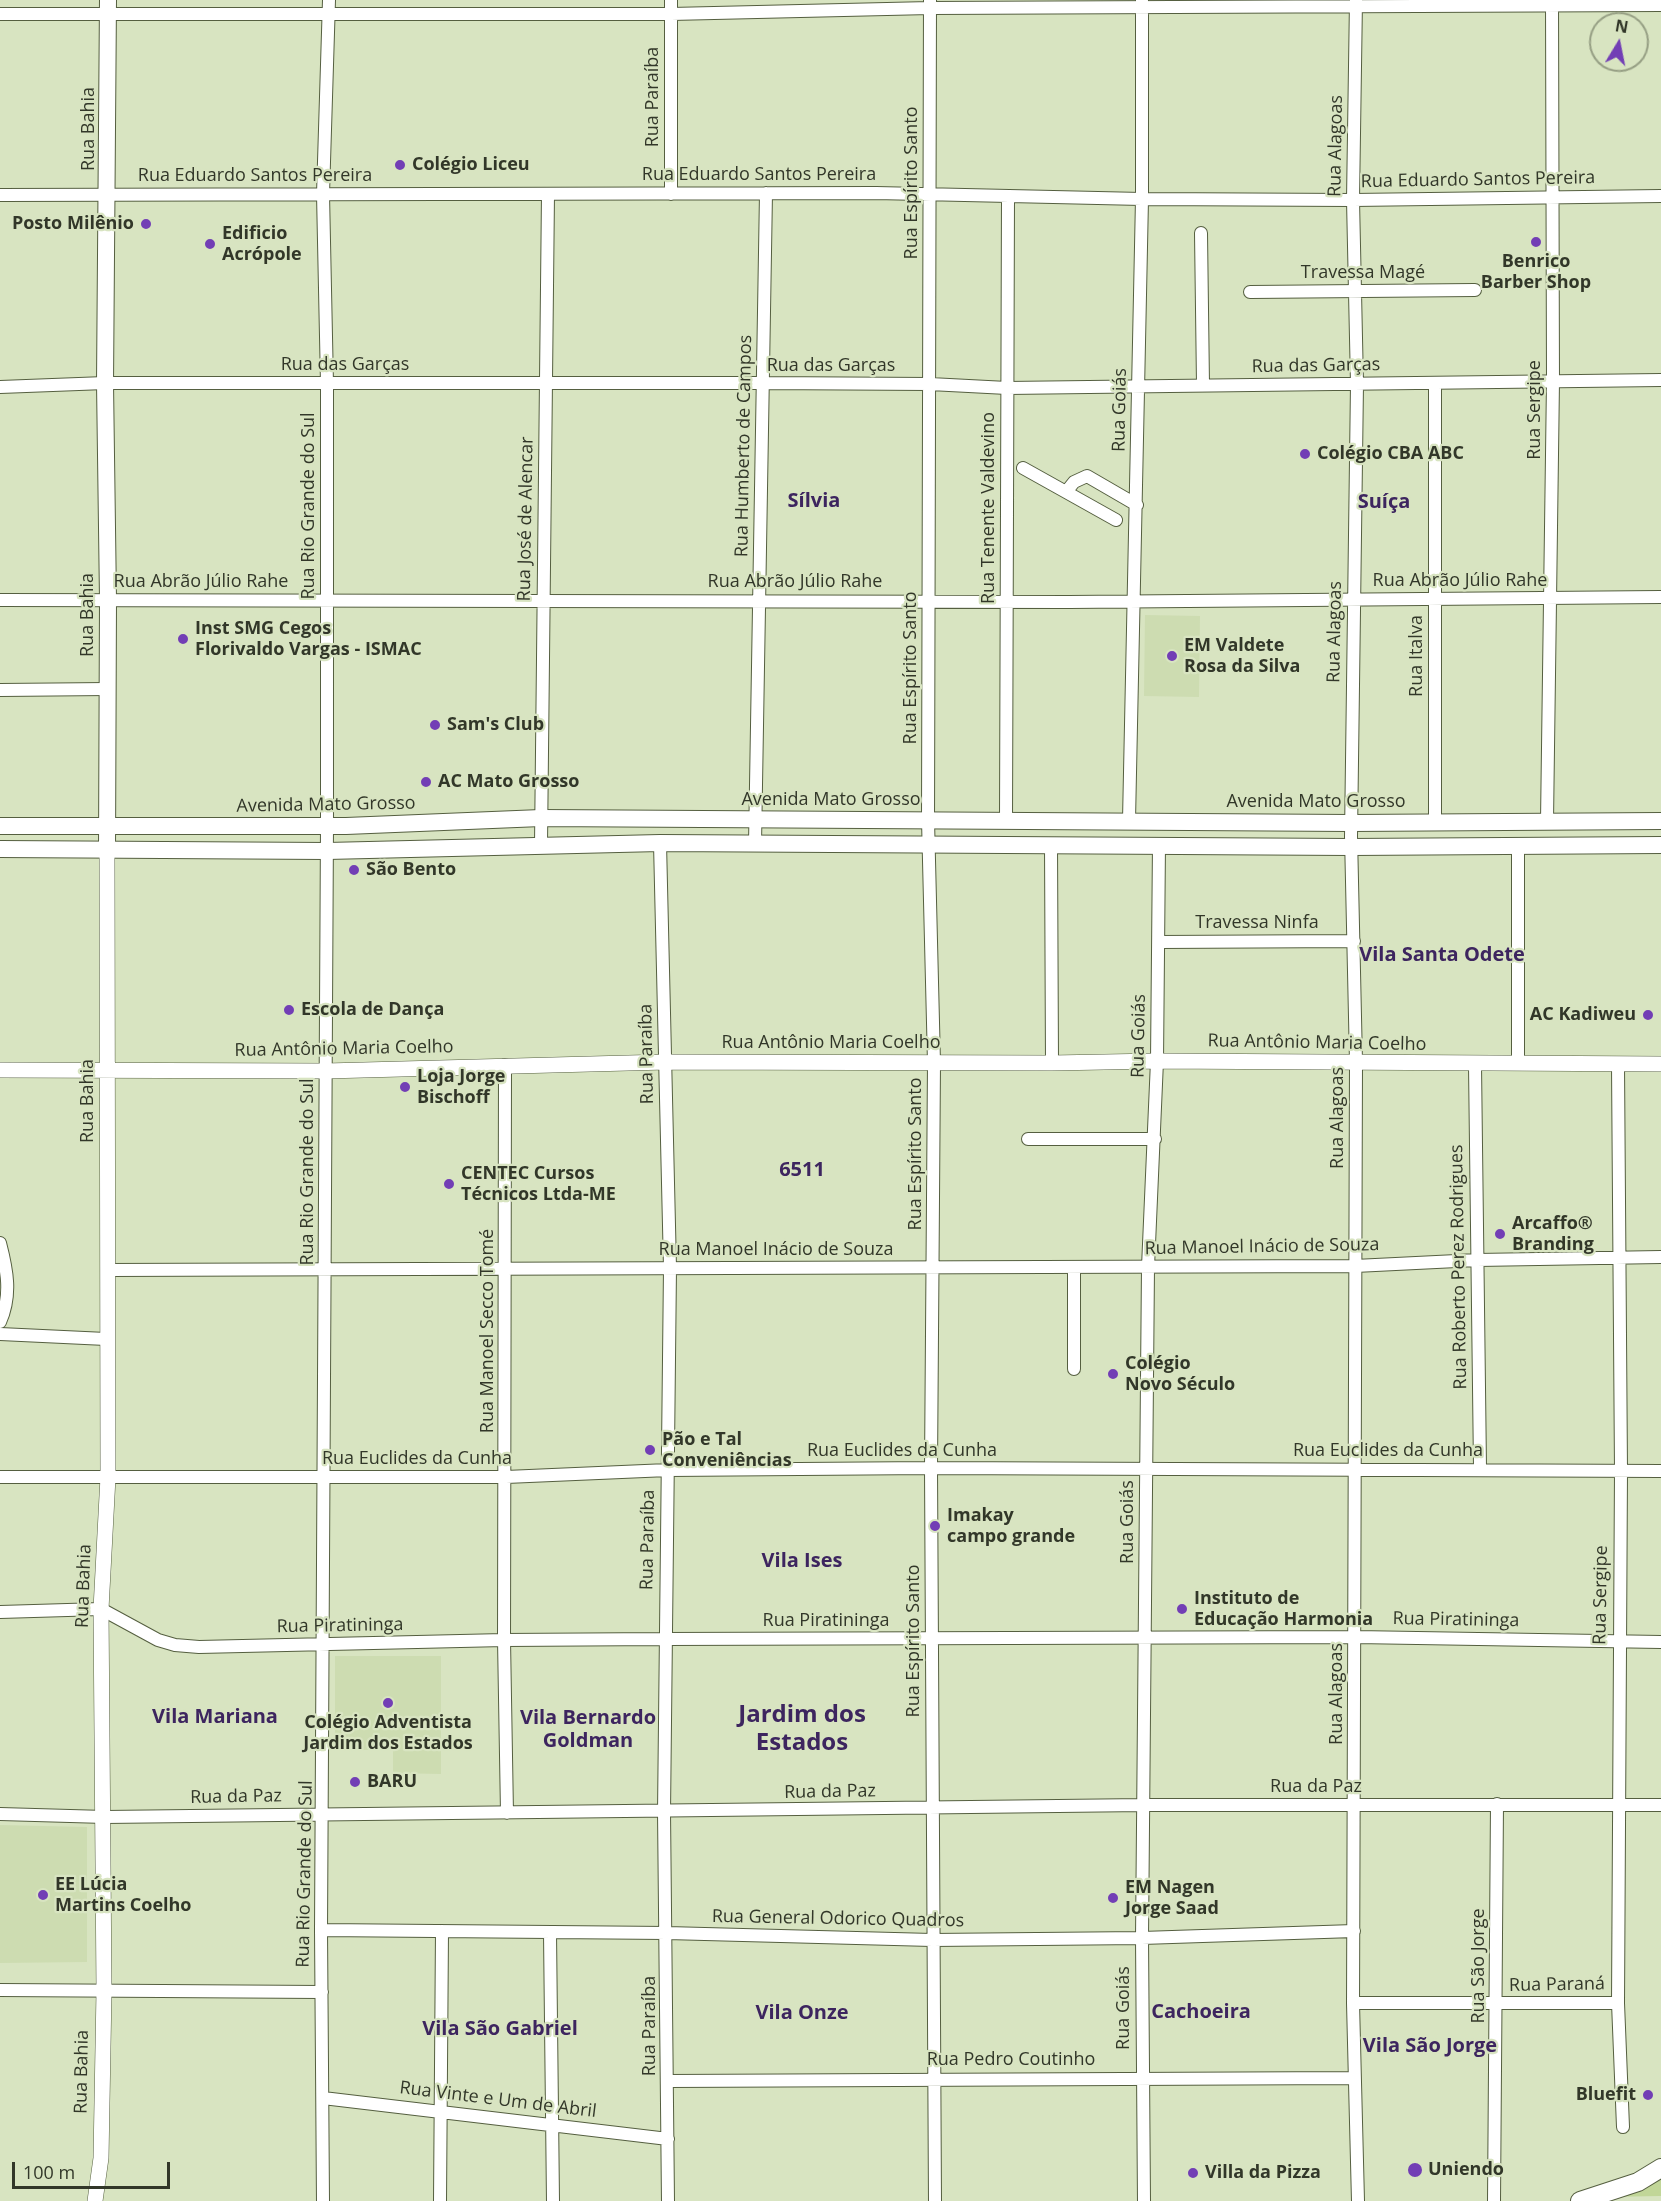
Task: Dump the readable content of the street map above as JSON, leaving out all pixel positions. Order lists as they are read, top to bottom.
{
  "streets": {
    "main road": ["Rua Bahia", "Avenida Mato Grosso"],
    "street": [
      "Rua Paraíba",
      "Rua Alagoas",
      "Rua Eduardo Santos Pereira",
      "Rua Espírito Santo",
      "Travessa Magé",
      "Rua das Garças",
      "Rua Goiás",
      "Rua Sergipe",
      "Rua Humberto de Campos",
      "Rua Rio Grande do Sul",
      "Rua Tenente Valdevino",
      "Rua José de Alencar",
      "Rua Abrão Júlio Rahe",
      "Rua Italva",
      "Travessa Ninfa",
      "Rua Antônio Maria Coelho",
      "Rua Manoel Inácio de Souza",
      "Rua Roberto Perez Rodrigues",
      "Rua Manoel Secco Tomé",
      "Rua Euclides da Cunha",
      "Rua Piratininga",
      "Rua da Paz",
      "Rua General Odorico Quadros",
      "Rua São Jorge",
      "Rua Paraná",
      "Rua Pedro Coutinho",
      "Rua Vinte e Um de Abril"
    ]
  },
  "crossings": [
    ["Rua Paraíba", "Rua Eduardo Santos Pereira"],
    ["Rua Paraíba", "Rua Antônio Maria Coelho"],
    ["Rua Paraíba", "Rua Manoel Inácio de Souza"],
    ["Rua Paraíba", "Rua Euclides da Cunha"],
    ["Rua Paraíba", "Rua Piratininga"],
    ["Rua Paraíba", "Rua da Paz"],
    ["Rua Paraíba", "Rua General Odorico Quadros"],
    ["Rua Paraíba", "Rua Pedro Coutinho"],
    ["Rua Paraíba", "Rua Vinte e Um de Abril"],
    ["Rua Bahia", "Rua Eduardo Santos Pereira"],
    ["Rua Bahia", "Rua das Garças"],
    ["Rua Bahia", "Rua Abrão Júlio Rahe"],
    ["Rua Bahia", "Avenida Mato Grosso"],
    ["Rua Bahia", "Rua Antônio Maria Coelho"],
    ["Rua Bahia", "Rua Manoel Inácio de Souza"],
    ["Rua Bahia", "Rua Euclides da Cunha"],
    ["Rua Bahia", "Rua Piratininga"],
    ["Rua Bahia", "Rua da Paz"],
    ["Rua Alagoas", "Rua Eduardo Santos Pereira"],
    ["Rua Alagoas", "Travessa Magé"],
    ["Rua Alagoas", "Rua das Garças"],
    ["Rua Alagoas", "Rua Abrão Júlio Rahe"],
    ["Rua Alagoas", "Avenida Mato Grosso"],
    ["Rua Alagoas", "Travessa Ninfa"],
    ["Rua Alagoas", "Rua Antônio Maria Coelho"],
    ["Rua Alagoas", "Rua Manoel Inácio de Souza"],
    ["Rua Alagoas", "Rua Euclides da Cunha"],
    ["Rua Alagoas", "Rua Piratininga"],
    ["Rua Alagoas", "Rua da Paz"],
    ["Rua Alagoas", "Rua General Odorico Quadros"],
    ["Rua Alagoas", "Rua Paraná"],
    ["Rua Alagoas", "Rua Pedro Coutinho"],
    ["Rua Eduardo Santos Pereira", "Rua Espírito Santo"],
    ["Rua Eduardo Santos Pereira", "Rua Goiás"],
    ["Rua Eduardo Santos Pereira", "Rua Sergipe"],
    ["Rua Eduardo Santos Pereira", "Rua Humberto de Campos"],
    ["Rua Eduardo Santos Pereira", "Rua Rio Grande do Sul"],
    ["Rua Eduardo Santos Pereira", "Rua Tenente Valdevino"],
    ["Rua Eduardo Santos Pereira", "Rua José de Alencar"],
    ["Rua Espírito Santo", "Rua das Garças"],
    ["Rua Espírito Santo", "Rua Abrão Júlio Rahe"],
    ["Rua Espírito Santo", "Avenida Mato Grosso"],
    ["Rua Espírito Santo", "Rua Antônio Maria Coelho"],
    ["Rua Espírito Santo", "Rua Manoel Inácio de Souza"],
    ["Rua Espírito Santo", "Rua Euclides da Cunha"],
    ["Rua Espírito Santo", "Rua Piratininga"],
    ["Rua Espírito Santo", "Rua da Paz"],
    ["Rua Espírito Santo", "Rua General Odorico Quadros"],
    ["Rua Espírito Santo", "Rua Pedro Coutinho"],
    ["Rua das Garças", "Rua Goiás"],
    ["Rua das Garças", "Rua Sergipe"],
    ["Rua das Garças", "Rua Humberto de Campos"],
    ["Rua das Garças", "Rua Rio Grande do Sul"],
    ["Rua das Garças", "Rua Tenente Valdevino"],
    ["Rua das Garças", "Rua José de Alencar"],
    ["Rua das Garças", "Rua Italva"],
    ["Rua Goiás", "Rua Abrão Júlio Rahe"],
    ["Rua Goiás", "Avenida Mato Grosso"],
    ["Rua Goiás", "Travessa Ninfa"],
    ["Rua Goiás", "Rua Antônio Maria Coelho"],
    ["Rua Goiás", "Rua Manoel Inácio de Souza"],
    ["Rua Goiás", "Rua Euclides da Cunha"],
    ["Rua Goiás", "Rua Piratininga"],
    ["Rua Goiás", "Rua da Paz"],
    ["Rua Goiás", "Rua General Odorico Quadros"],
    ["Rua Goiás", "Rua Pedro Coutinho"],
    ["Rua Sergipe", "Rua Abrão Júlio Rahe"],
    ["Rua Sergipe", "Avenida Mato Grosso"],
    ["Rua Sergipe", "Rua Antônio Maria Coelho"],
    ["Rua Sergipe", "Rua Manoel Inácio de Souza"],
    ["Rua Sergipe", "Rua Euclides da Cunha"],
    ["Rua Sergipe", "Rua Piratininga"],
    ["Rua Sergipe", "Rua da Paz"],
    ["Rua Sergipe", "Rua Paraná"],
    ["Rua Humberto de Campos", "Rua Abrão Júlio Rahe"],
    ["Rua Humberto de Campos", "Avenida Mato Grosso"],
    ["Rua Rio Grande do Sul", "Rua Abrão Júlio Rahe"],
    ["Rua Rio Grande do Sul", "Avenida Mato Grosso"],
    ["Rua Rio Grande do Sul", "Rua Antônio Maria Coelho"],
    ["Rua Rio Grande do Sul", "Rua Manoel Inácio de Souza"],
    ["Rua Rio Grande do Sul", "Rua Euclides da Cunha"],
    ["Rua Rio Grande do Sul", "Rua Piratininga"],
    ["Rua Rio Grande do Sul", "Rua da Paz"],
    ["Rua Rio Grande do Sul", "Rua General Odorico Quadros"],
    ["Rua Rio Grande do Sul", "Rua Vinte e Um de Abril"],
    ["Rua Tenente Valdevino", "Rua Abrão Júlio Rahe"],
    ["Rua Tenente Valdevino", "Avenida Mato Grosso"],
    ["Rua José de Alencar", "Rua Abrão Júlio Rahe"],
    ["Rua José de Alencar", "Avenida Mato Grosso"],
    ["Rua Abrão Júlio Rahe", "Rua Italva"],
    ["Rua Italva", "Avenida Mato Grosso"],
    ["Rua Antônio Maria Coelho", "Rua Roberto Perez Rodrigues"],
    ["Rua Antônio Maria Coelho", "Rua Manoel Secco Tomé"],
    ["Rua Manoel Inácio de Souza", "Rua Roberto Perez Rodrigues"],
    ["Rua Manoel Inácio de Souza", "Rua Manoel Secco Tomé"],
    ["Rua Roberto Perez Rodrigues", "Rua Euclides da Cunha"],
    ["Rua Manoel Secco Tomé", "Rua Euclides da Cunha"],
    ["Rua Manoel Secco Tomé", "Rua Piratininga"],
    ["Rua Manoel Secco Tomé", "Rua da Paz"],
    ["Rua da Paz", "Rua São Jorge"],
    ["Rua São Jorge", "Rua Paraná"]
  ],
  "districts": [
    "Sílvia",
    "Suíça",
    "Vila Santa Odete",
    "6511",
    "Vila Ises",
    "Jardim dos Estados",
    "Vila Mariana",
    "Vila Bernardo Goldman",
    "Cachoeira",
    "Vila Onze",
    "Vila São Gabriel",
    "Vila São Jorge"
  ],
  "places": [
    "Colégio Liceu",
    "Posto Milênio",
    "Benrico Barber Shop",
    "Edificio Acrópole",
    "Colégio CBA ABC",
    "Inst SMG Cegos Florivaldo Vargas - ISMAC",
    "EM Valdete Rosa da Silva",
    "Sam's Club",
    "AC Mato Grosso",
    "São Bento",
    "Escola de Dança",
    "AC Kadiweu",
    "Loja Jorge Bischoff",
    "CENTEC Cursos Técnicos Ltda-ME",
    "Arcaffo® Branding",
    "Colégio Novo Século",
    "Pão e Tal Conveniências",
    "Imakay campo grande",
    "Instituto de Educação Harmonia",
    "Colégio Adventista Jardim dos Estados",
    "BARU",
    "EE Lúcia Martins Coelho",
    "EM Nagen Jorge Saad",
    "Bluefit",
    "Uniendo",
    "Villa da Pizza"
  ],
  "scale_bar": "100 m",
  "north": "top"
}
